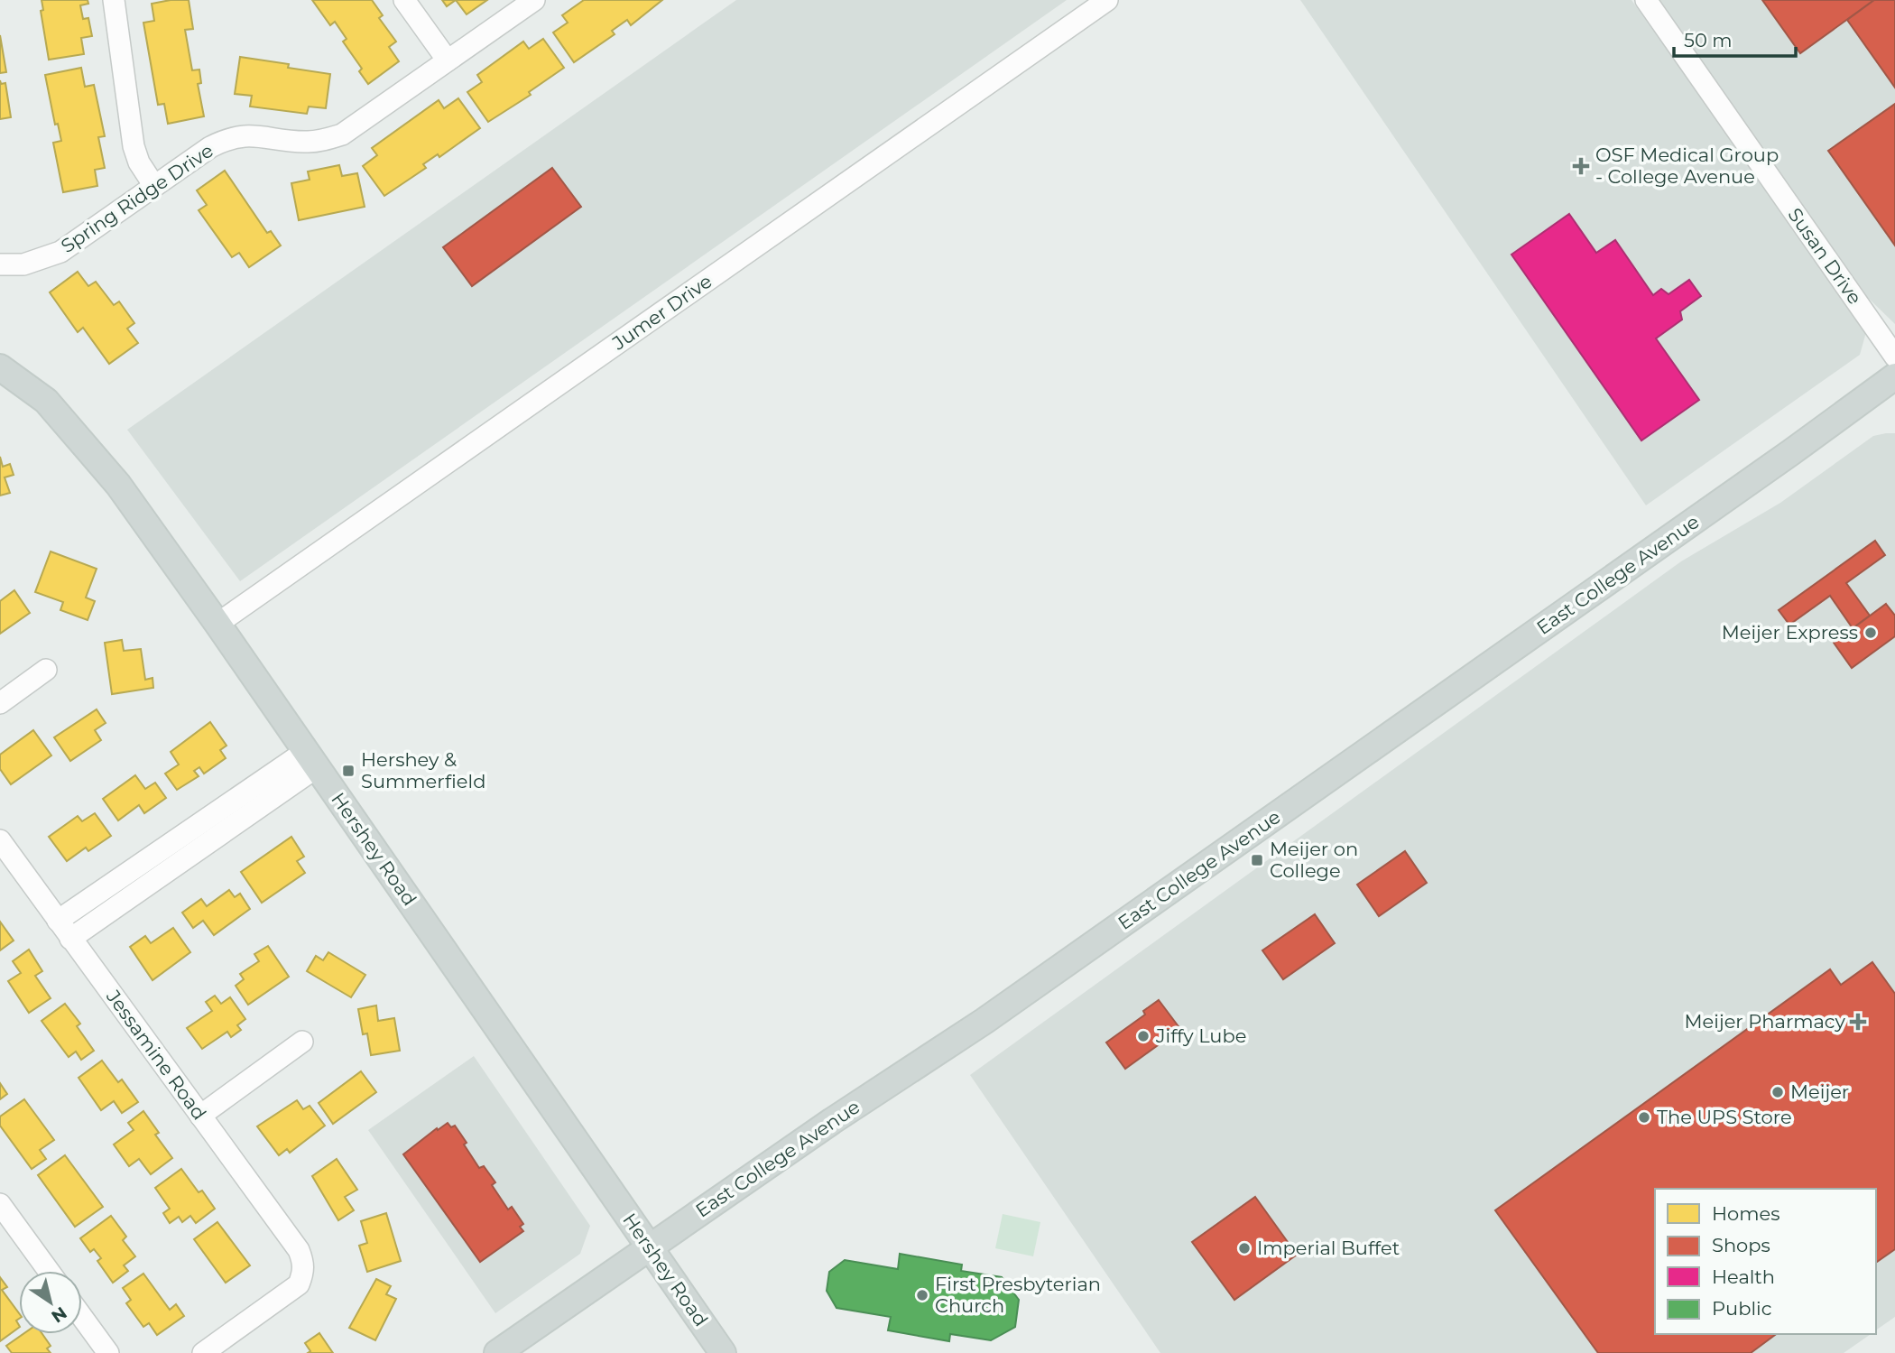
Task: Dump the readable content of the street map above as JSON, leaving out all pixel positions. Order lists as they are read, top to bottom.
{
  "streets": {
    "main road": ["East College Avenue", "Hershey Road"],
    "street": [
      "Spring Ridge Drive",
      "Susan Drive",
      "Jumer Drive",
      "Jessamine Road"
    ]
  },
  "crossings": [
    ["Jumer Drive", "Hershey Road"],
    ["East College Avenue", "Hershey Road"]
  ],
  "places": {
    "health": ["OSF Medical Group - College Avenue", "Meijer Pharmacy"],
    "other": [
      "Meijer Express",
      "Jiffy Lube",
      "Meijer",
      "The UPS Store",
      "Imperial Buffet",
      "First Presbyterian Church"
    ],
    "transit": ["Hershey & Summerfield", "Meijer on College"]
  },
  "legend": [
    "Homes",
    "Shops",
    "Health",
    "Public"
  ],
  "scale_bar": "50 m",
  "north": "bottom right"
}
